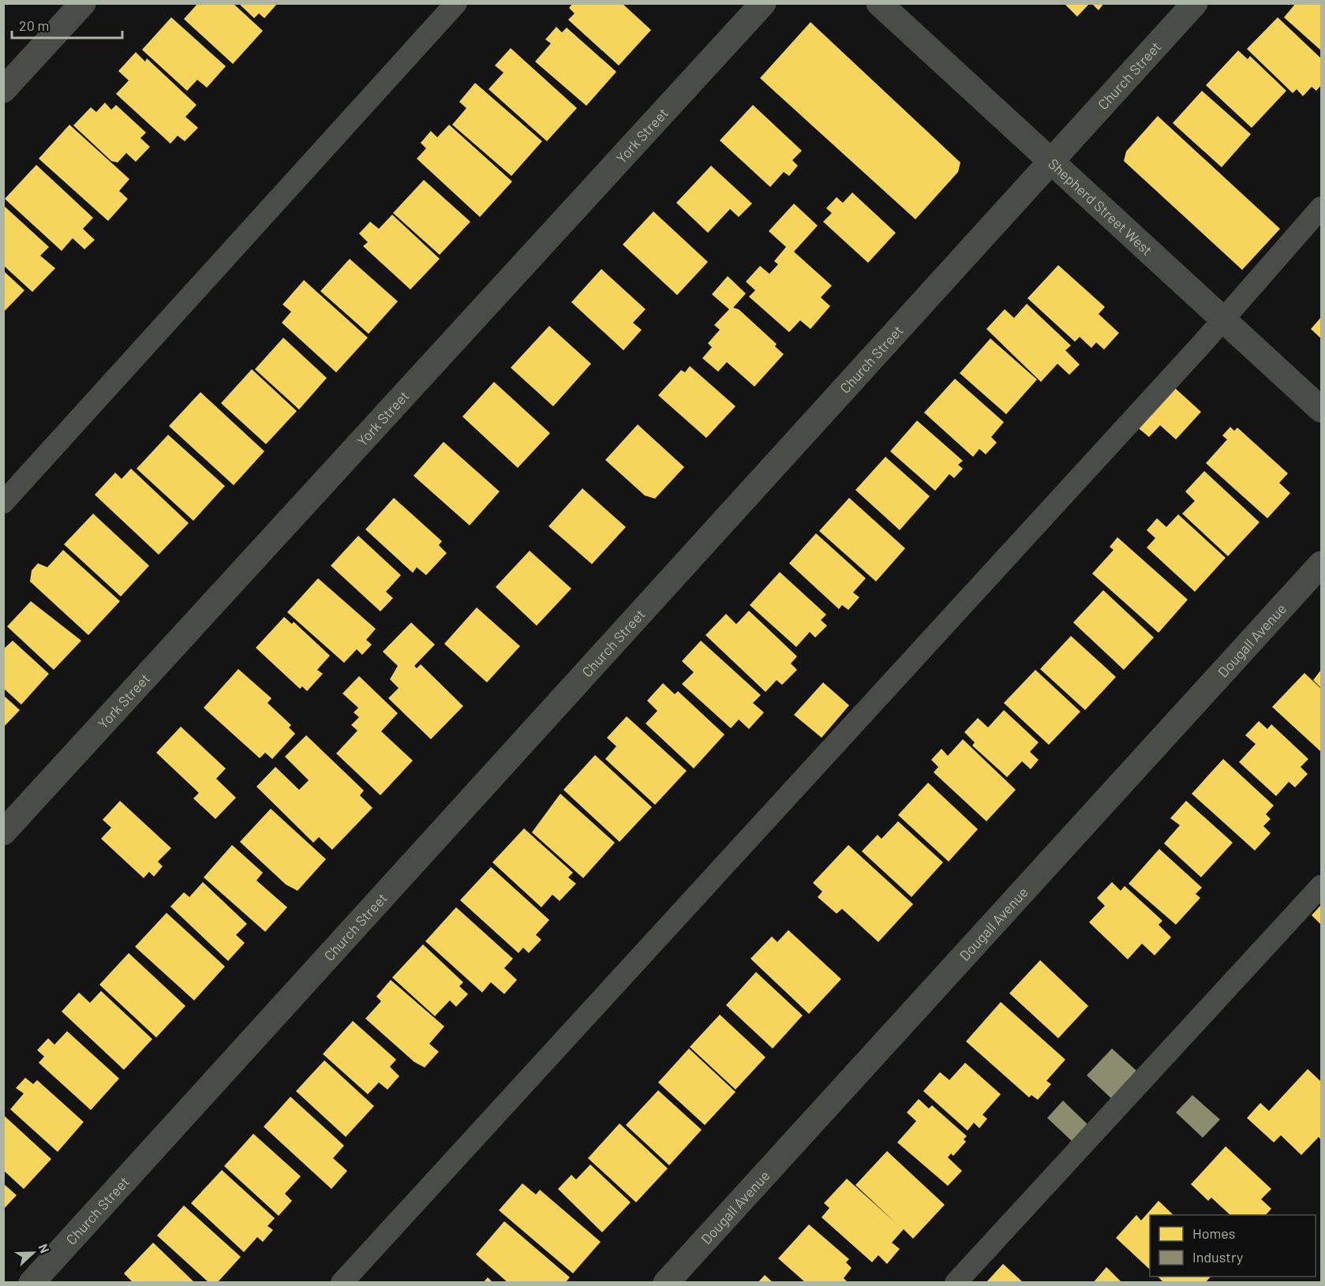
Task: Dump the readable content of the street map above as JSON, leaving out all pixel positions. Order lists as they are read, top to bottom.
{
  "streets": {
    "street": [
      "Church Street",
      "York Street",
      "Shepherd Street West",
      "Dougall Avenue"
    ]
  },
  "crossings": [
    ["Church Street", "Shepherd Street West"]
  ],
  "legend": ["Homes", "Industry"],
  "scale_bar": "20 m",
  "north": "right"
}
